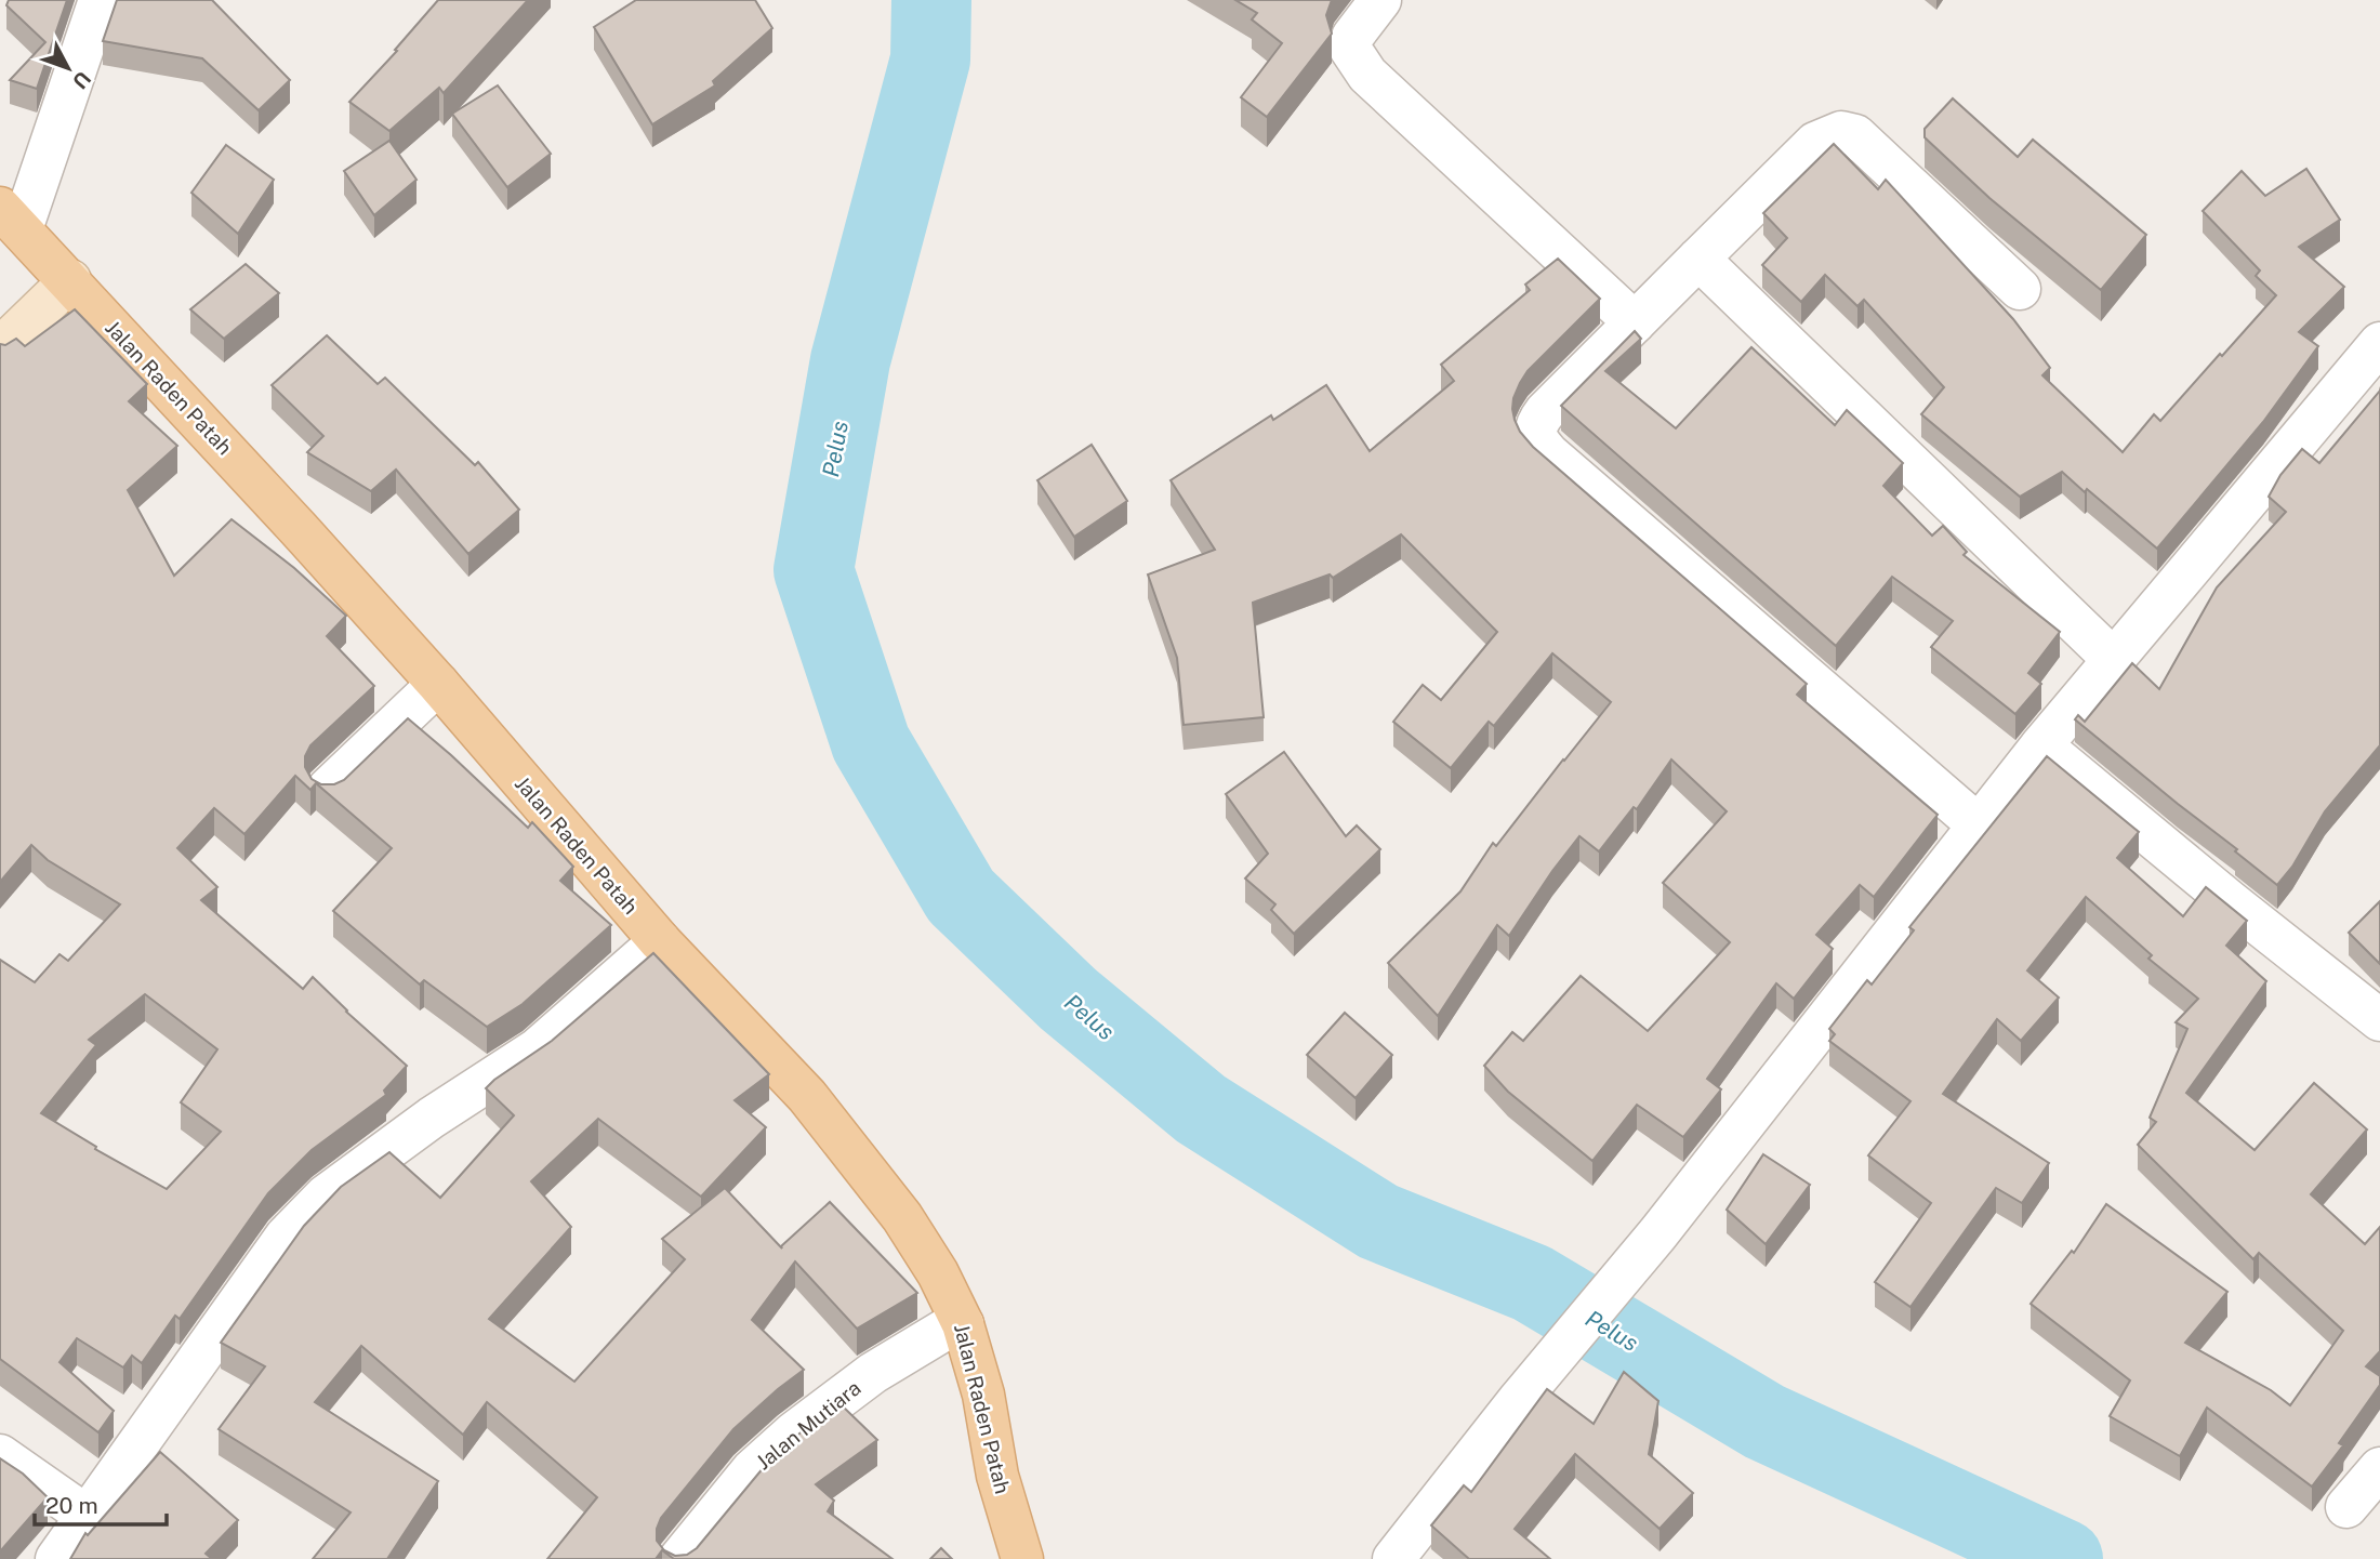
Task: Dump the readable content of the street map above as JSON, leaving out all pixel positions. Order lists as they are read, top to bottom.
{
  "streets": {
    "main road": ["Jalan Raden Patah"],
    "street": ["Jalan Mutiara"]
  },
  "crossings": [
    ["Jalan Raden Patah", "Jalan Mutiara"]
  ],
  "water": ["Pelus"],
  "scale_bar": "20 m",
  "north": "bottom right"
}
